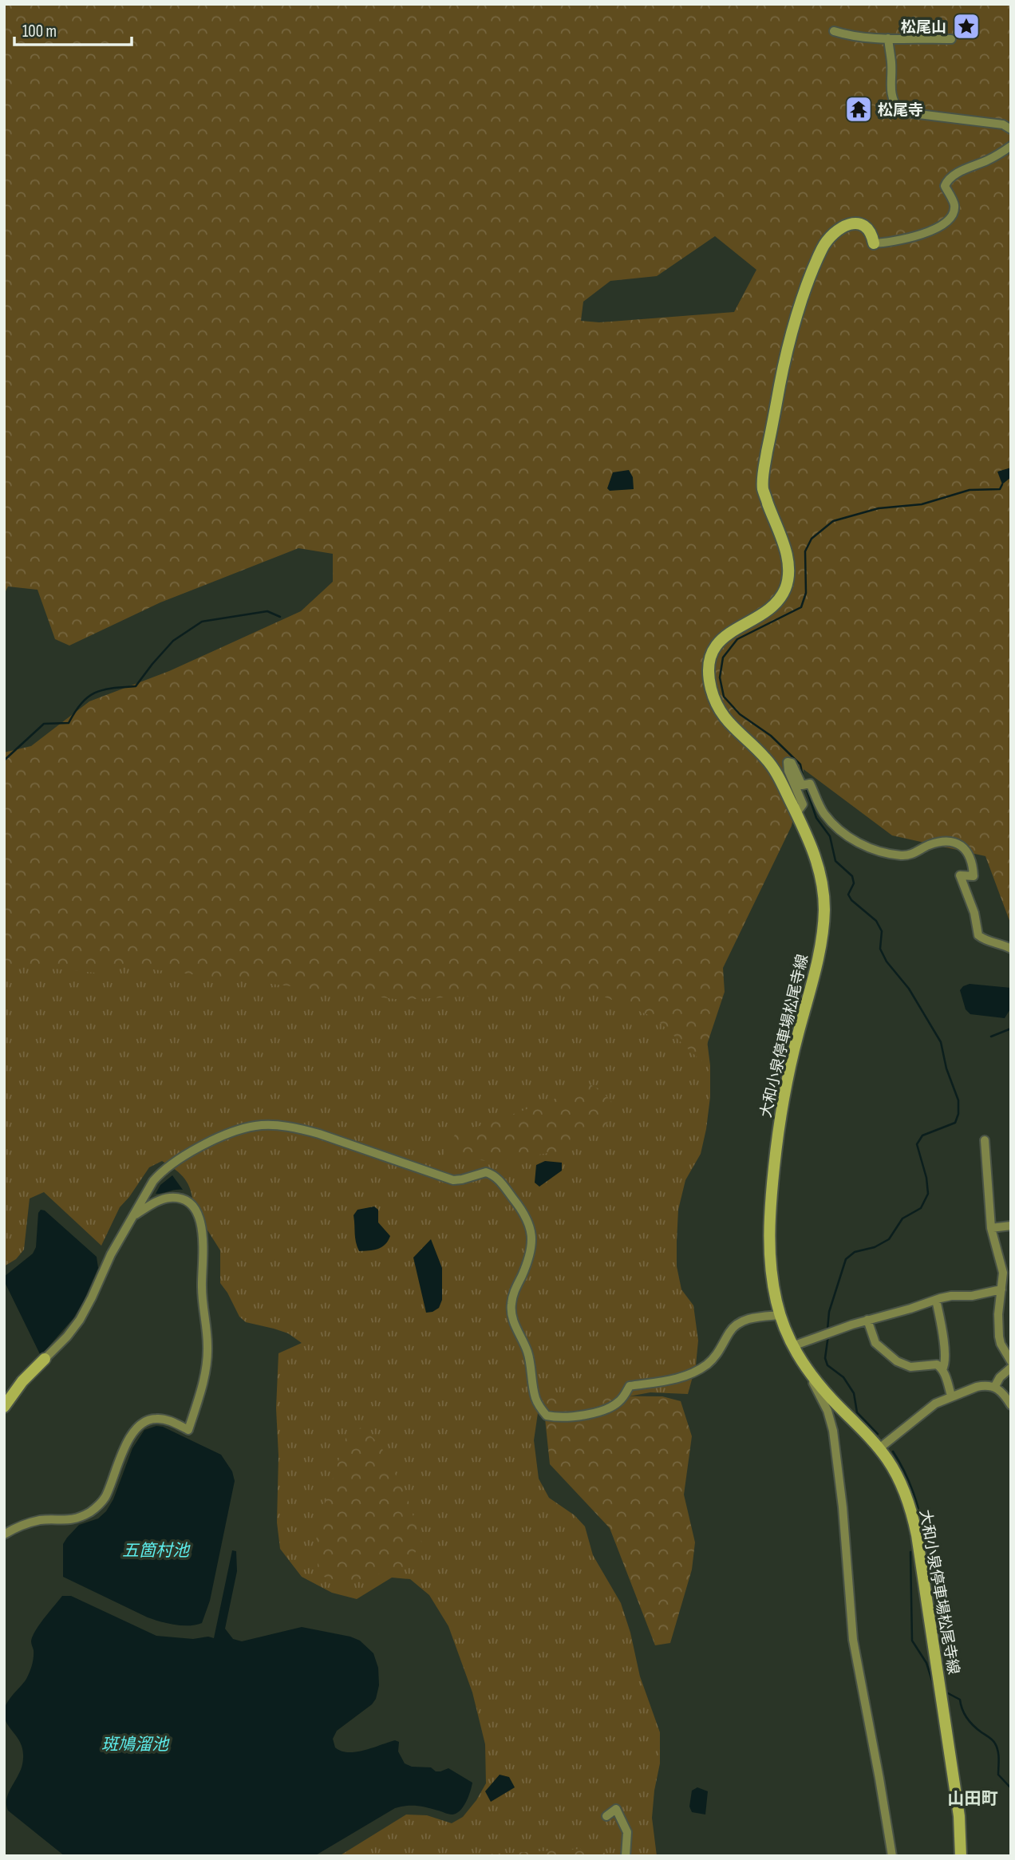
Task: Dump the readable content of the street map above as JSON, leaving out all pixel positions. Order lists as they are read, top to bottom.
{
  "streets": {
    "main road": ["大和小泉停車場松尾寺線"]
  },
  "districts": ["山田町"],
  "water": ["五箇村池", "斑鳩溜池"],
  "places": {
    "place": ["松尾山"],
    "temple": ["松尾寺"]
  },
  "scale_bar": "100 m"
}
